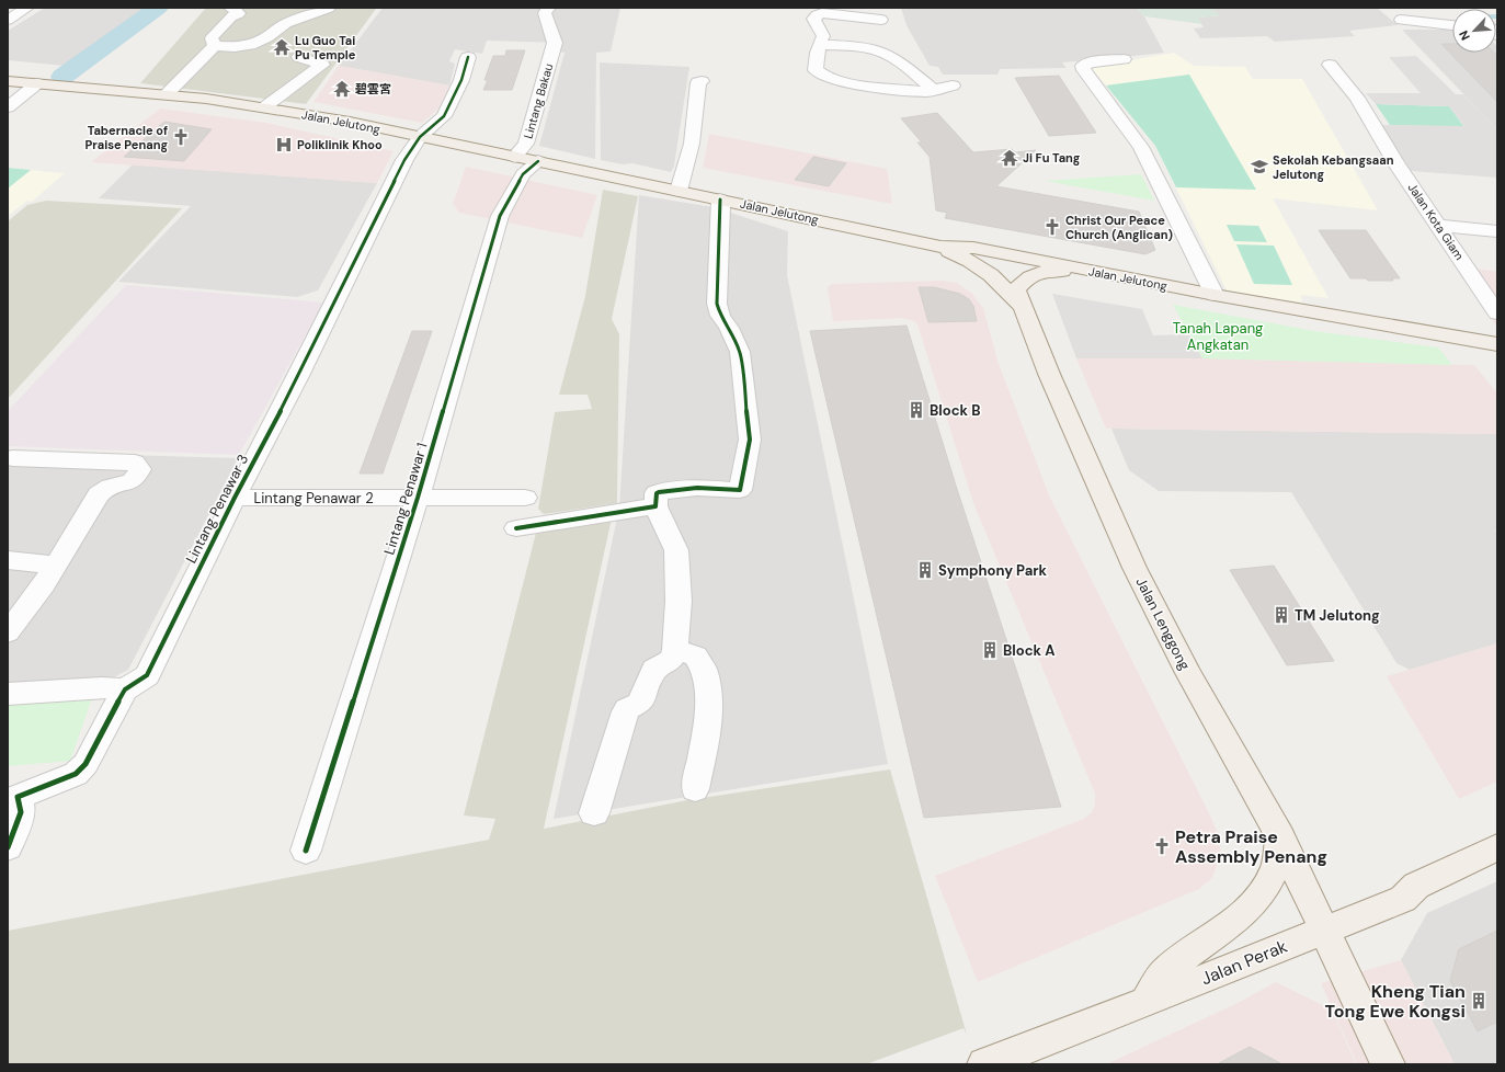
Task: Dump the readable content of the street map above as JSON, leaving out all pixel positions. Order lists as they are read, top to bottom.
{
  "streets": {
    "main road": ["Jalan Jelutong", "Jalan Lenggong", "Jalan Perak"],
    "street": [
      "Lintang Bakau",
      "Jalan Kota Giam",
      "Lintang Penawar 2",
      "Lintang Penawar 1",
      "Lintang Penawar 3"
    ]
  },
  "crossings": [
    ["Lintang Bakau", "Jalan Jelutong"],
    ["Jalan Jelutong", "Lintang Penawar 1"],
    ["Jalan Jelutong", "Lintang Penawar 3"],
    ["Jalan Jelutong", "Jalan Lenggong"],
    ["Lintang Penawar 2", "Lintang Penawar 1"],
    ["Lintang Penawar 2", "Lintang Penawar 3"],
    ["Jalan Lenggong", "Jalan Perak"]
  ],
  "parks": ["Tanah Lapang Angkatan"],
  "places": {
    "temple": ["Lu Guo Tai Pu Temple", "碧雲宮", "Ji Fu Tang"],
    "church": ["Tabernacle of Praise Penang", "Christ Our Peace Church (Anglican)", "Petra Praise Assembly Penang"],
    "hospital": ["Poliklinik Khoo"],
    "school or university": ["Sekolah Kebangsaan Jelutong"],
    "building": [
      "Block B",
      "Symphony Park",
      "TM Jelutong",
      "Block A",
      "Kheng Tian Tong Ewe Kongsi"
    ]
  },
  "north": "bottom left"
}
